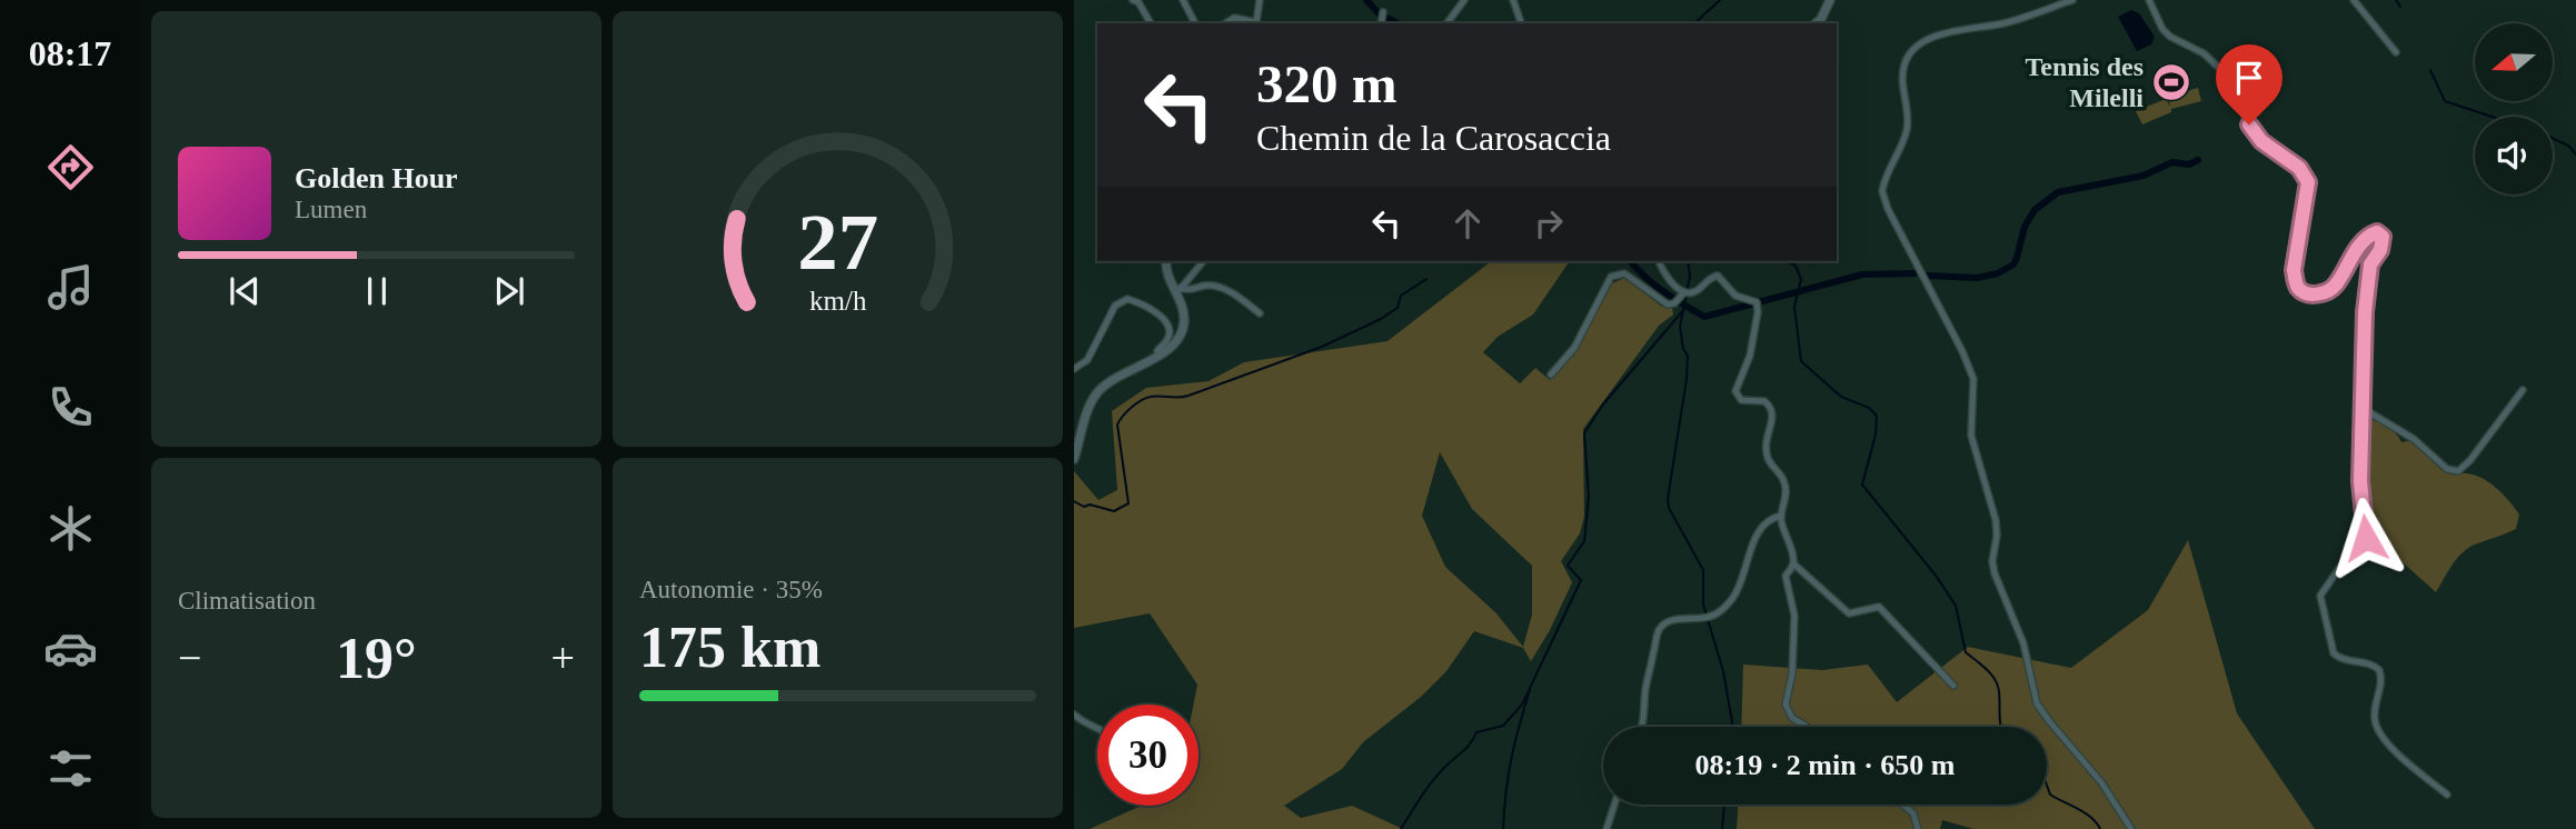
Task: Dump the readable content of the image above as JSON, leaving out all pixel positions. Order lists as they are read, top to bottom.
{
  "places": {
    "sports": ["Tennis des Milelli"]
  },
  "north": "left",
  "page": {
    "tabs": "08:17",
    "turn": ["320 m", "Chemin de la Carosaccia"],
    "song": ["Golden Hour", "Lumen"],
    "tile": [
      "Climatisation",
      ["Autonomie · 35%", "175 km"]
    ],
    "heat": ["−", "19°", "+"],
    "limit": "30",
    "trip": "08:19 · 2 min · 650 m",
    "gauge": ["27", "km/h"]
  }
}
